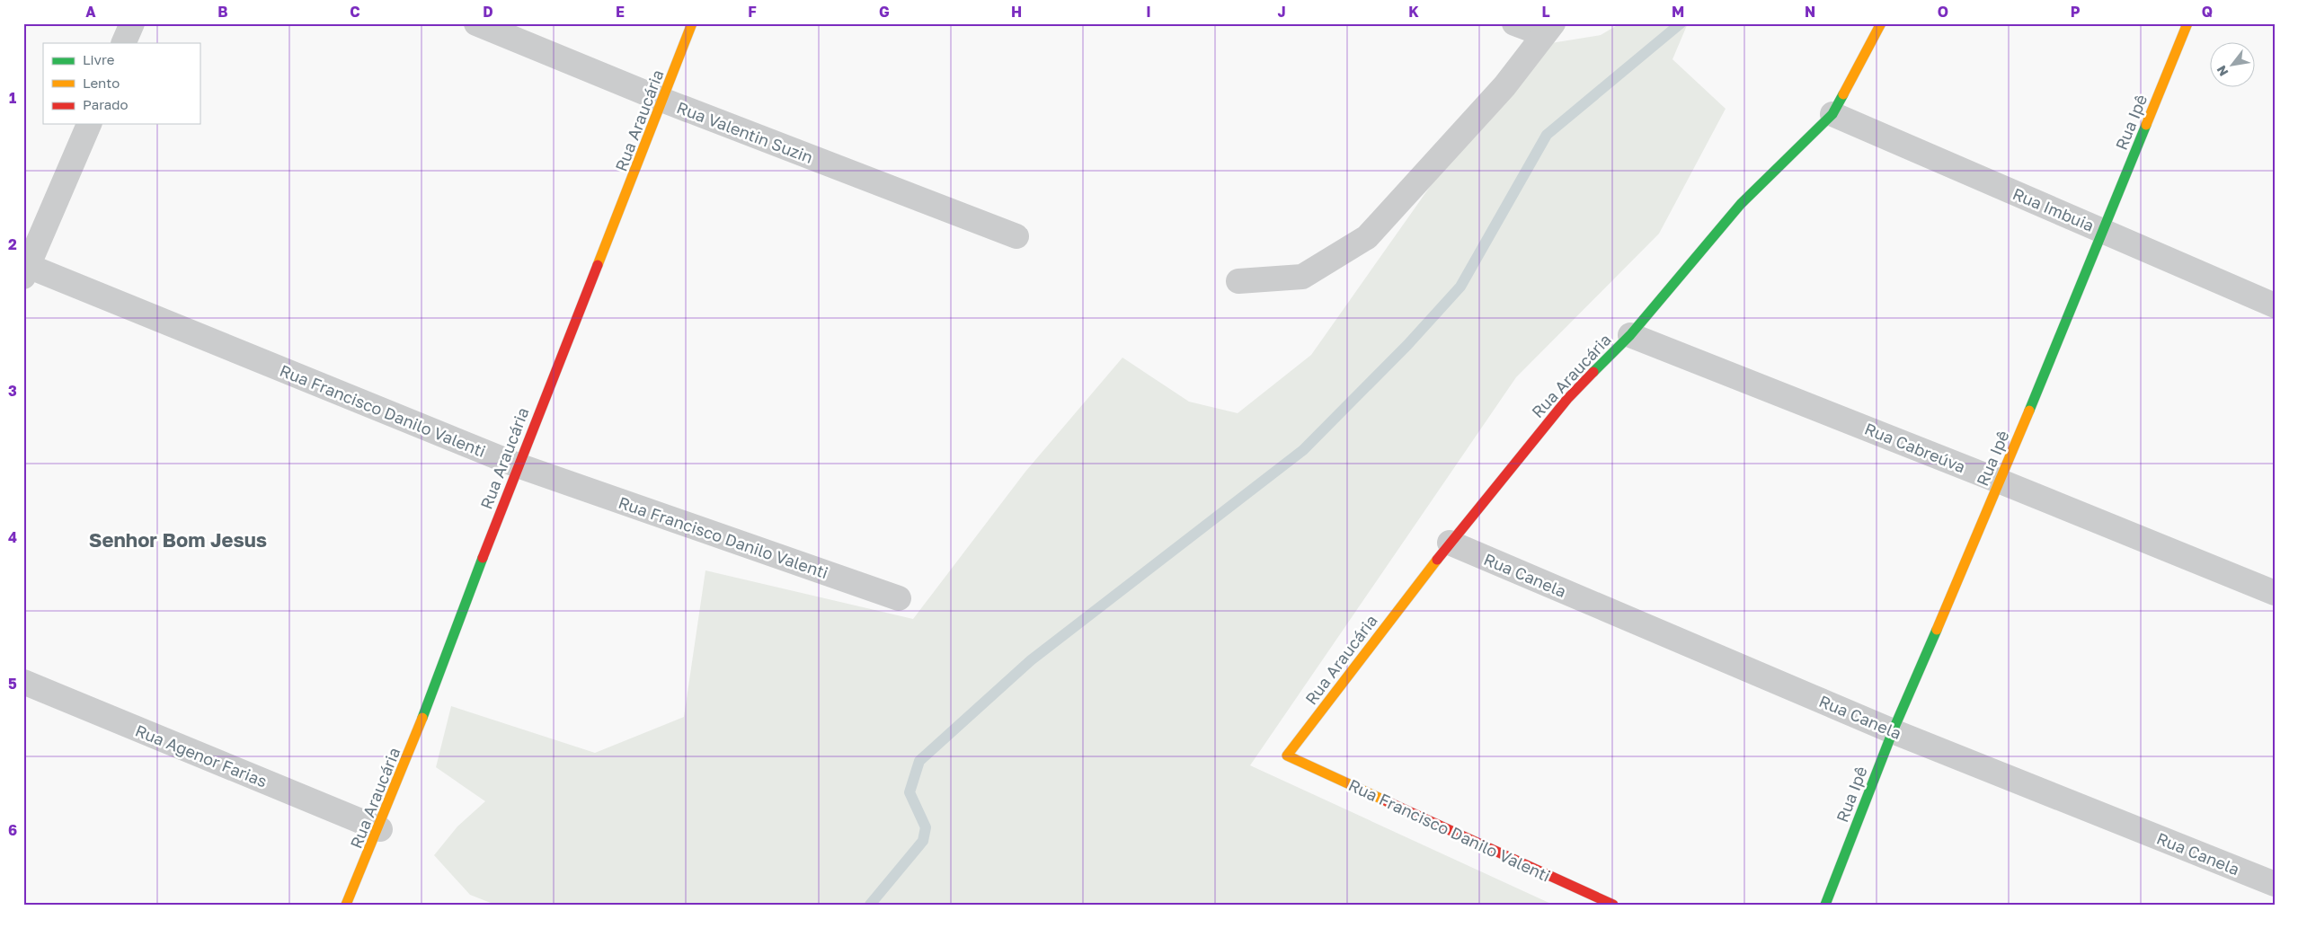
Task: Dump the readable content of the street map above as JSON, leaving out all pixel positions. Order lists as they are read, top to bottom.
{
  "streets": {
    "street": [
      "Rua Araucária",
      "Rua Ipê",
      "Rua Valentin Suzin",
      "Rua Imbuia",
      "Rua Francisco Danilo Valenti",
      "Rua Cabreúva",
      "Rua Canela",
      "Rua Agenor Farias"
    ]
  },
  "crossings": [
    ["Rua Araucária", "Rua Valentin Suzin"],
    ["Rua Araucária", "Rua Imbuia"],
    ["Rua Araucária", "Rua Francisco Danilo Valenti"],
    ["Rua Araucária", "Rua Cabreúva"],
    ["Rua Araucária", "Rua Canela"],
    ["Rua Araucária", "Rua Agenor Farias"],
    ["Rua Ipê", "Rua Imbuia"],
    ["Rua Ipê", "Rua Cabreúva"],
    ["Rua Ipê", "Rua Canela"]
  ],
  "districts": ["Senhor Bom Jesus"],
  "legend": ["Livre", "Lento", "Parado"],
  "north": "bottom left",
  "grid": {
    "columns": [
      "A",
      "B",
      "C",
      "D",
      "E",
      "F",
      "G",
      "H",
      "I",
      "J",
      "K",
      "L",
      "M",
      "N",
      "O",
      "P",
      "Q"
    ],
    "rows": [
      "1",
      "2",
      "3",
      "4",
      "5",
      "6"
    ]
  }
}
